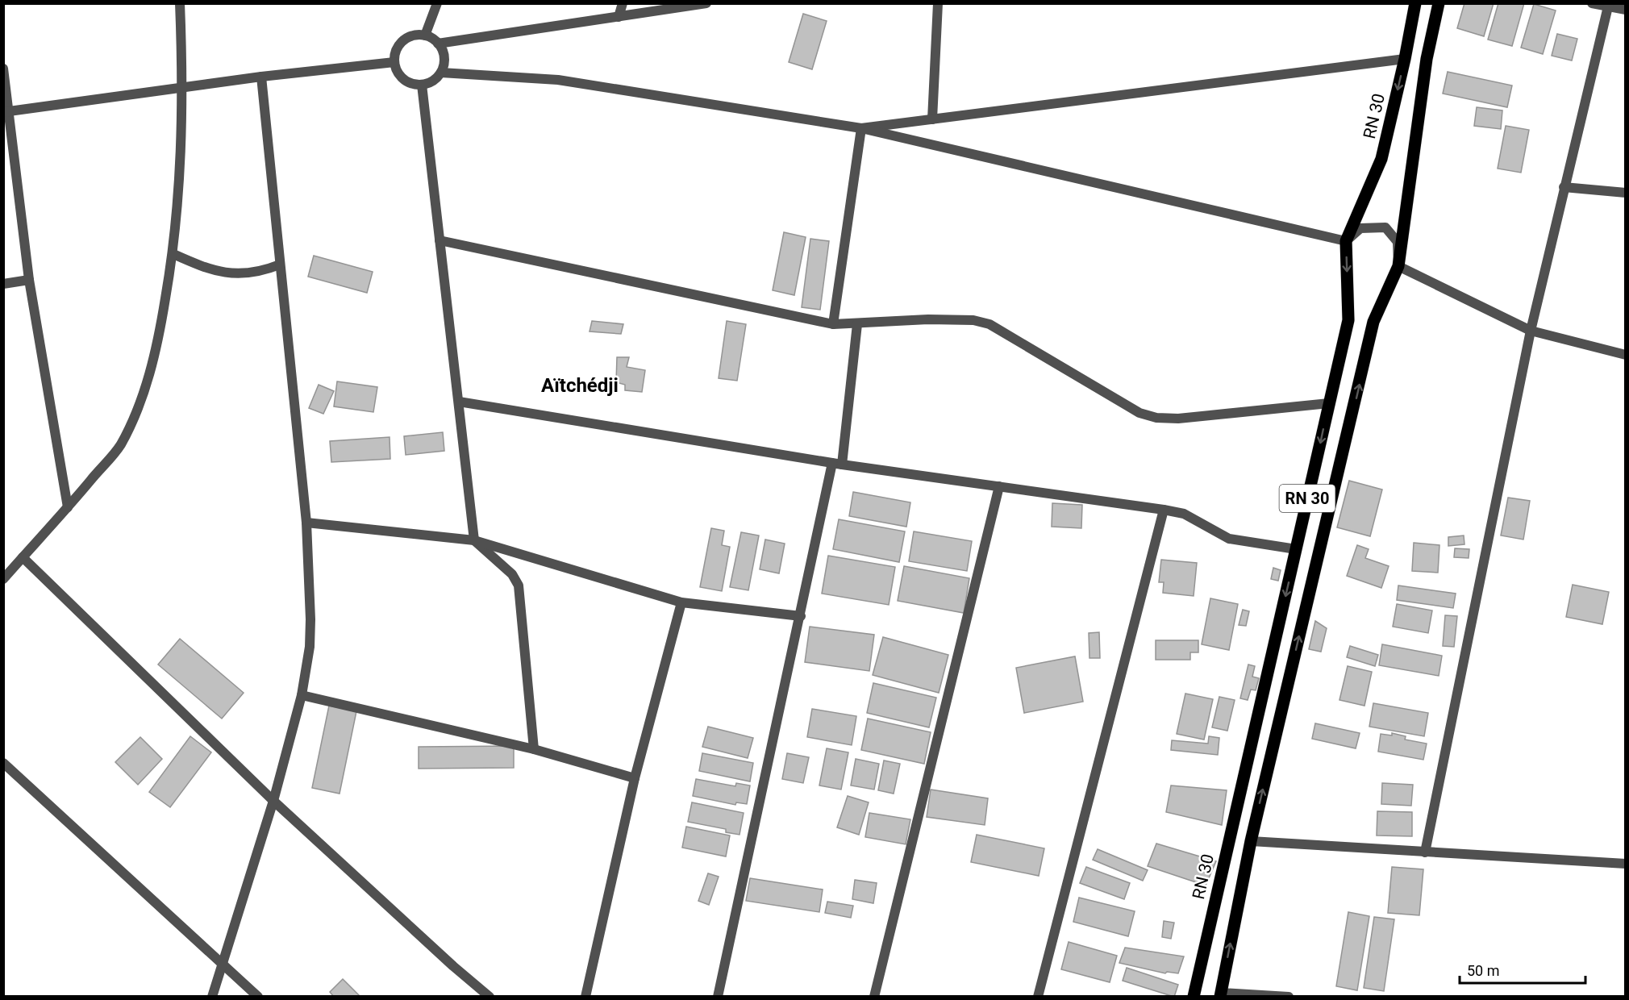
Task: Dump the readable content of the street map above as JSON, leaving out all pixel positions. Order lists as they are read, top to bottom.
{
  "streets": {
    "main road": ["RN 30"]
  },
  "districts": ["Aïtchédji"],
  "scale_bar": "50 m"
}
